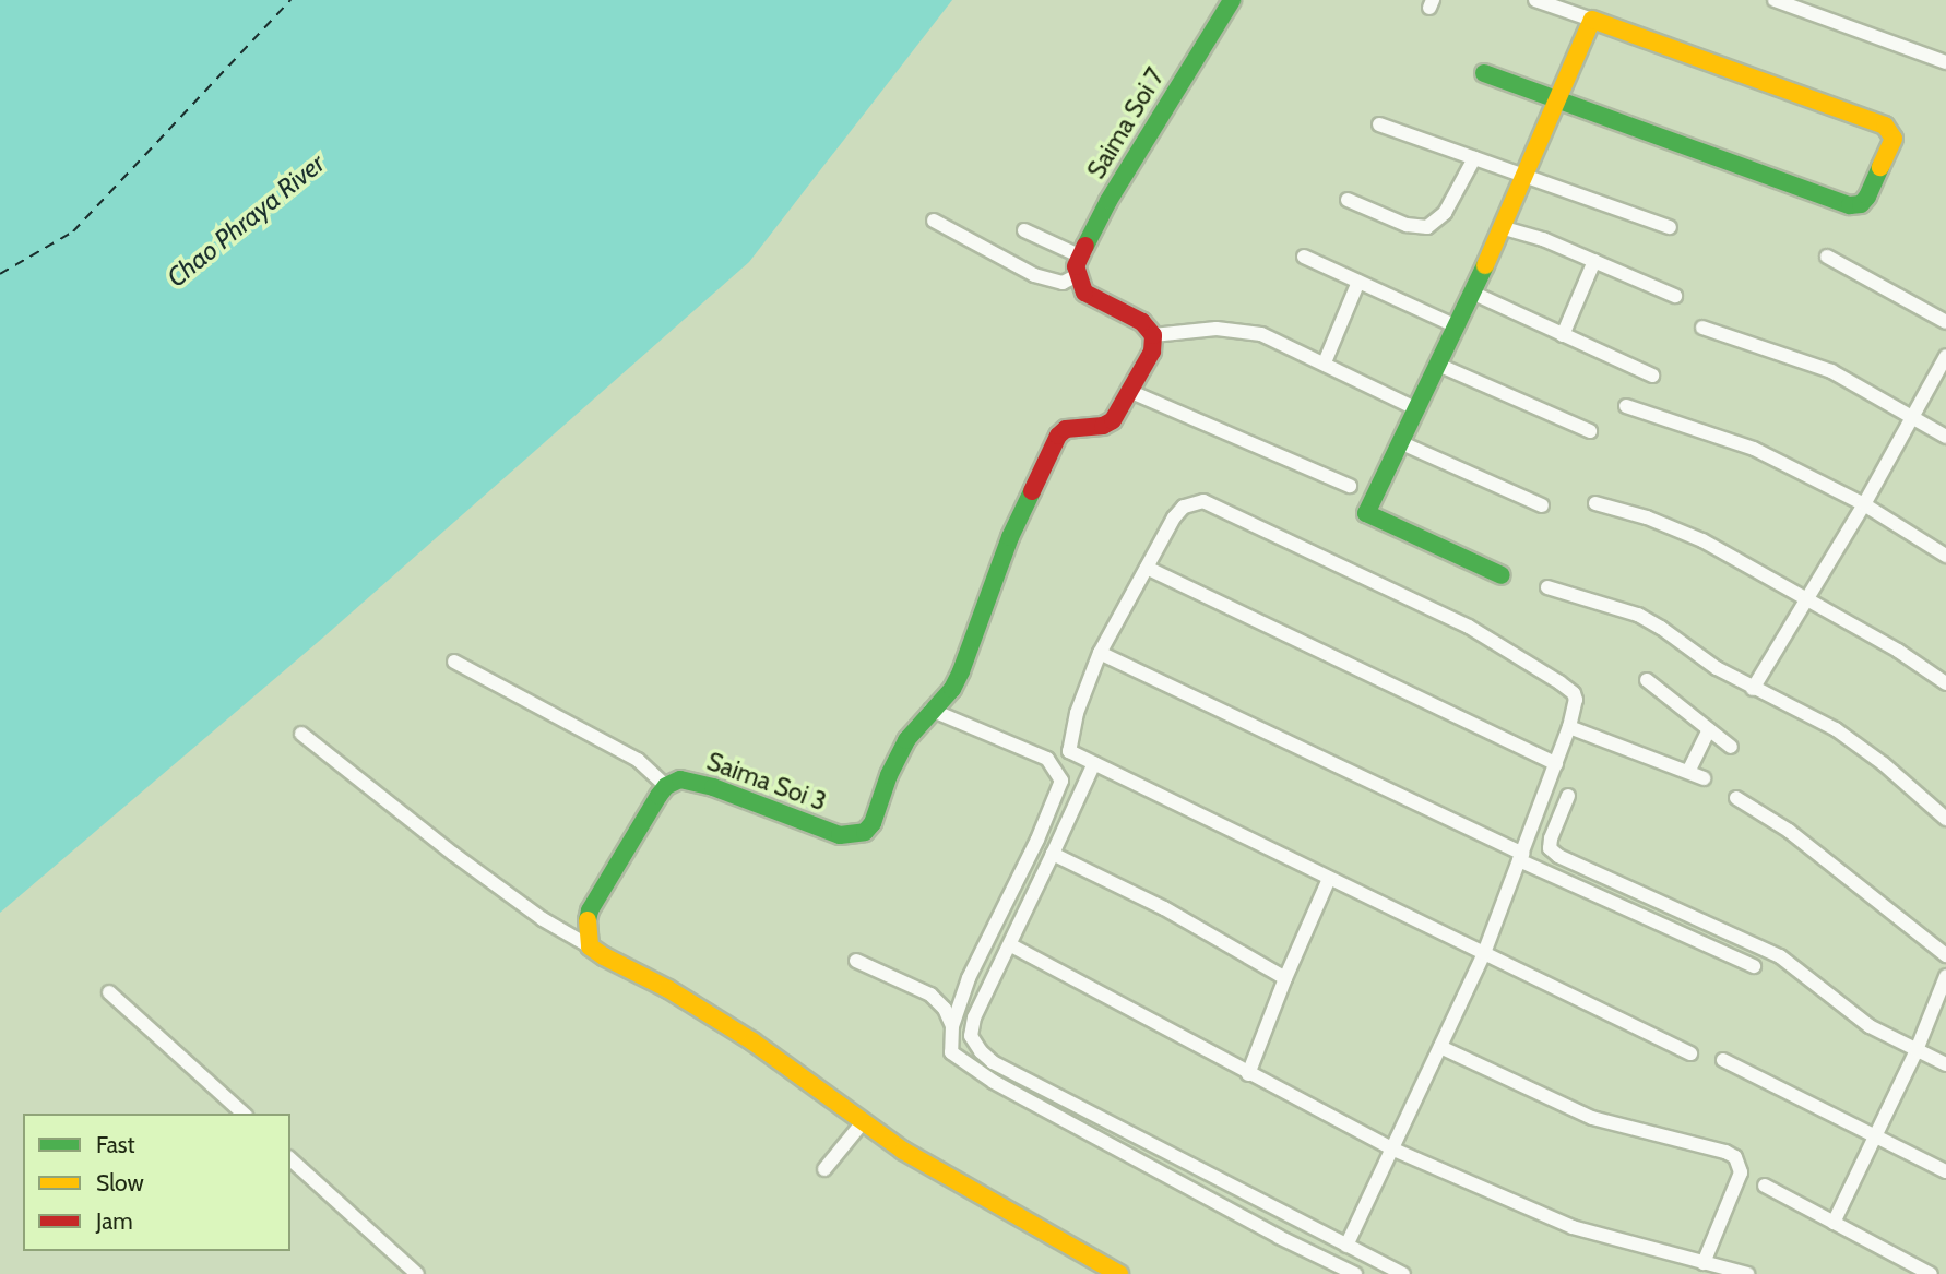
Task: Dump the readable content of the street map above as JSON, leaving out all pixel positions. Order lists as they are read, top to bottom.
{
  "streets": {
    "street": ["Saima Soi 7", "Saima Soi 3"]
  },
  "water": ["Chao Phraya River"],
  "legend": ["Fast", "Slow", "Jam"]
}
